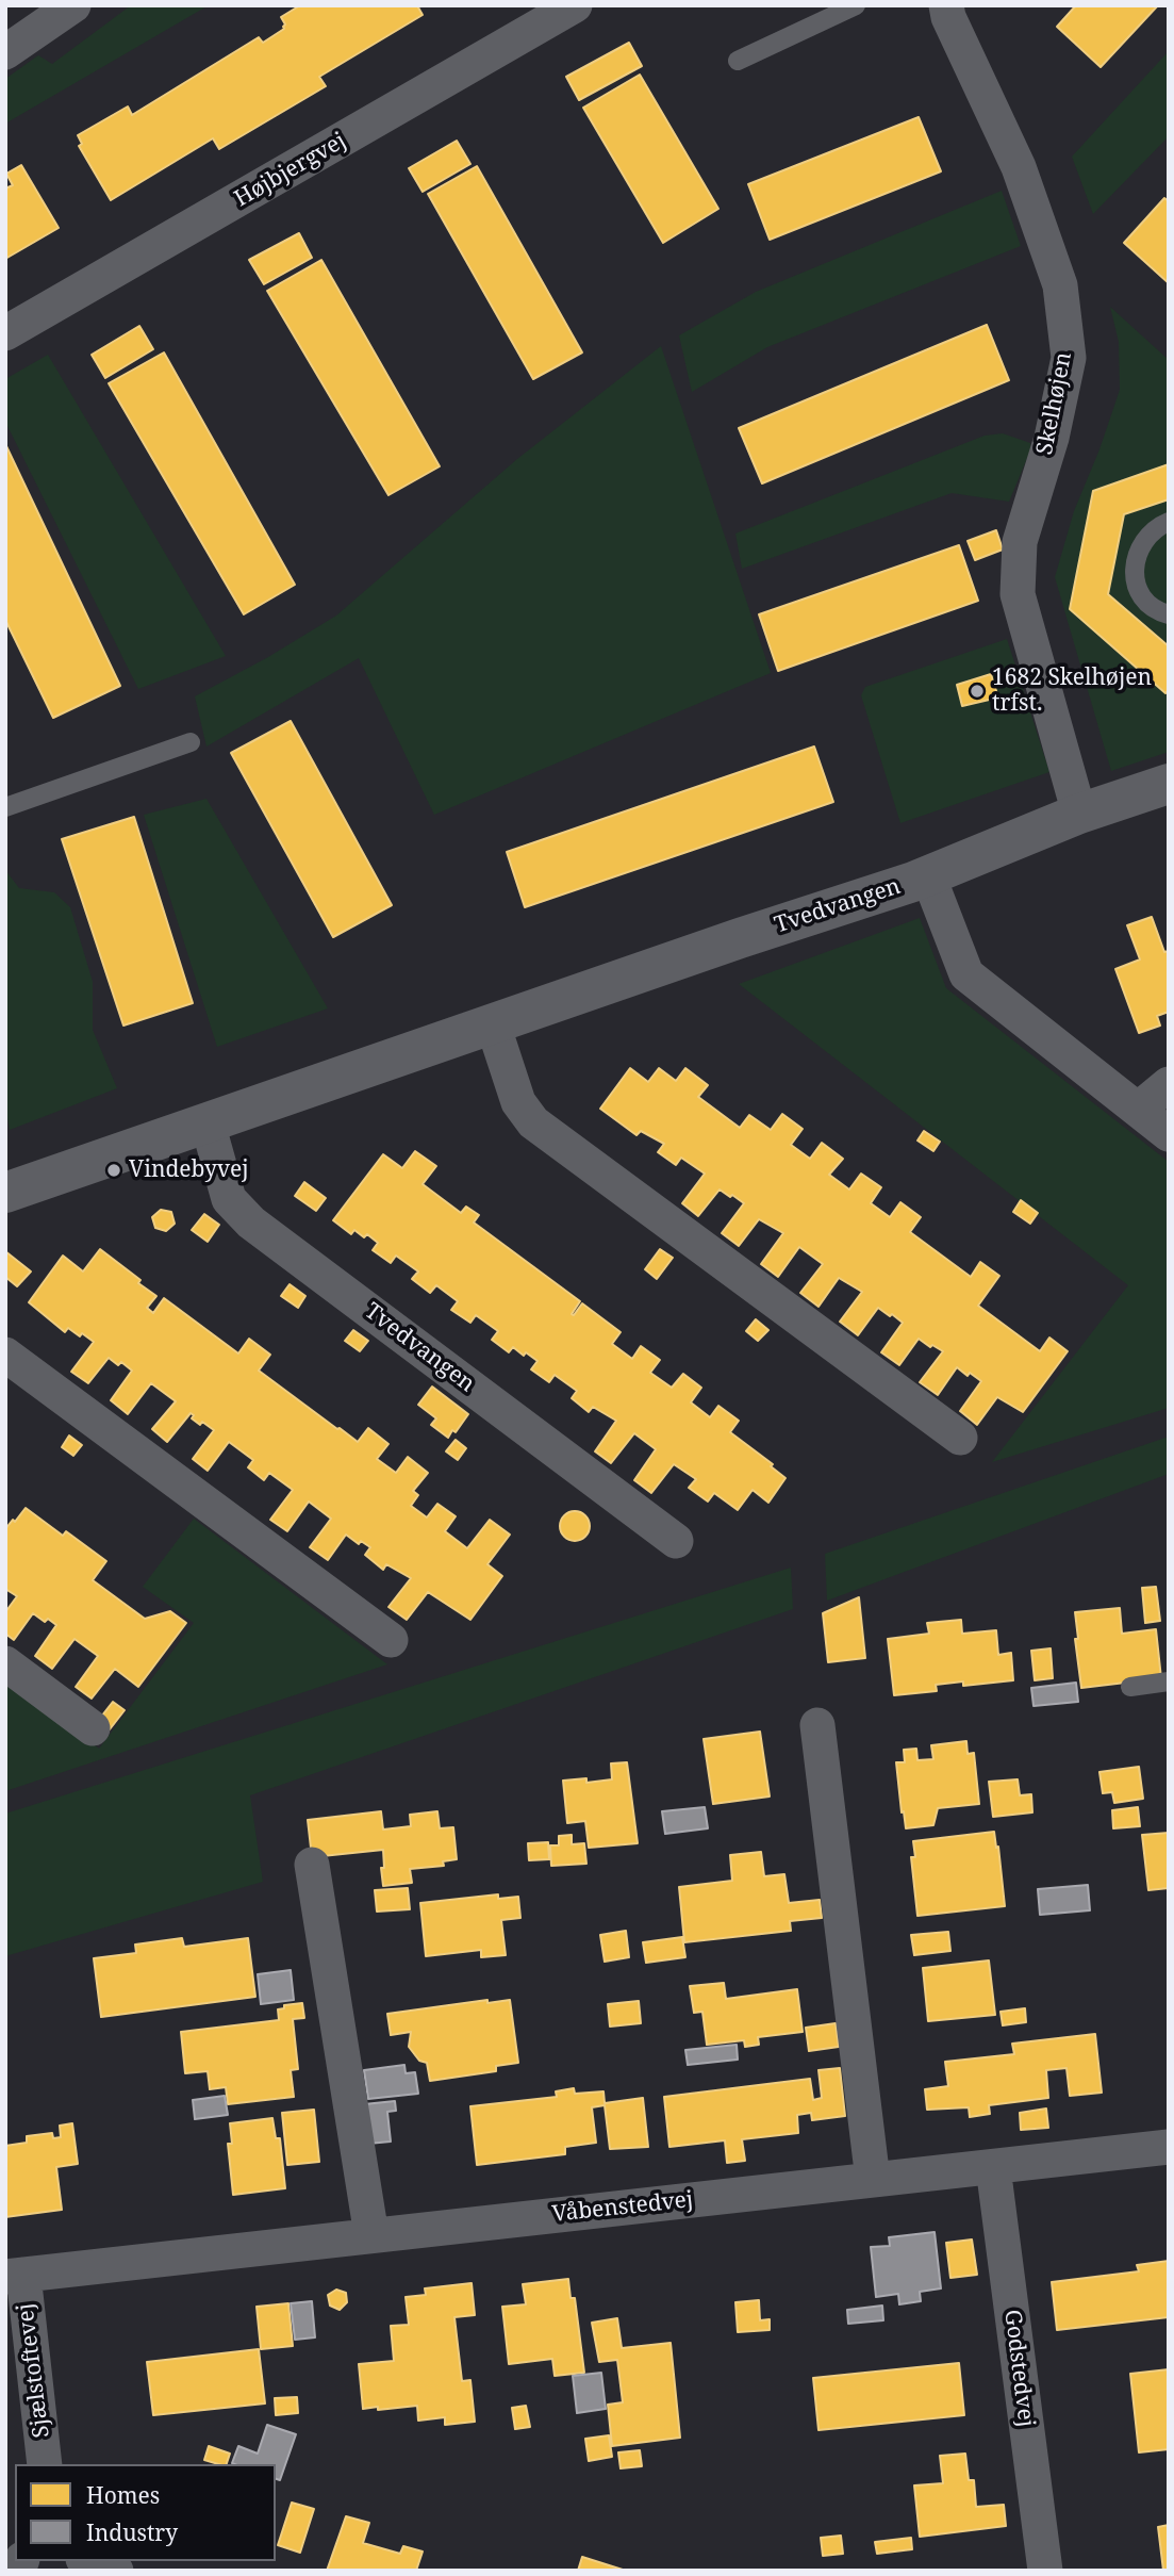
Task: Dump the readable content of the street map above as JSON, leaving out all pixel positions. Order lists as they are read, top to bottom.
{
  "streets": {
    "street": [
      "Højbjergvej",
      "Skelhøjen",
      "Tvedvangen",
      "Våbenstedvej",
      "Godstedvej",
      "Sjælstoftevej"
    ]
  },
  "crossings": [
    ["Skelhøjen", "Tvedvangen"],
    ["Våbenstedvej", "Godstedvej"],
    ["Våbenstedvej", "Sjælstoftevej"]
  ],
  "places": ["1682 Skelhøjen trfst.", "Vindebyvej"],
  "legend": ["Homes", "Industry"]
}
